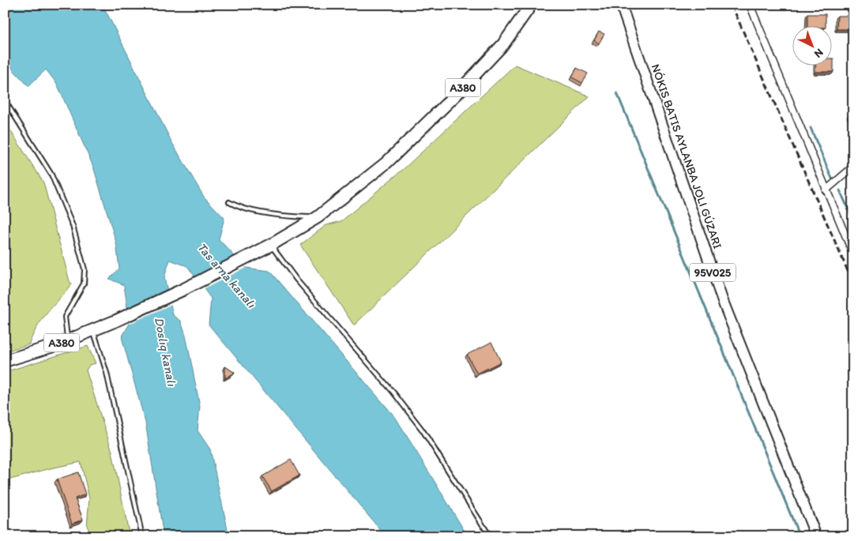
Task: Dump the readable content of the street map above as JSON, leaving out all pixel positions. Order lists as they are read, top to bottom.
{
  "streets": {
    "highway": ["A380"],
    "main road": ["95V025"]
  },
  "water": ["Tas arna kanalı", "Doslıq kanalı"],
  "north": "bottom right"
}
